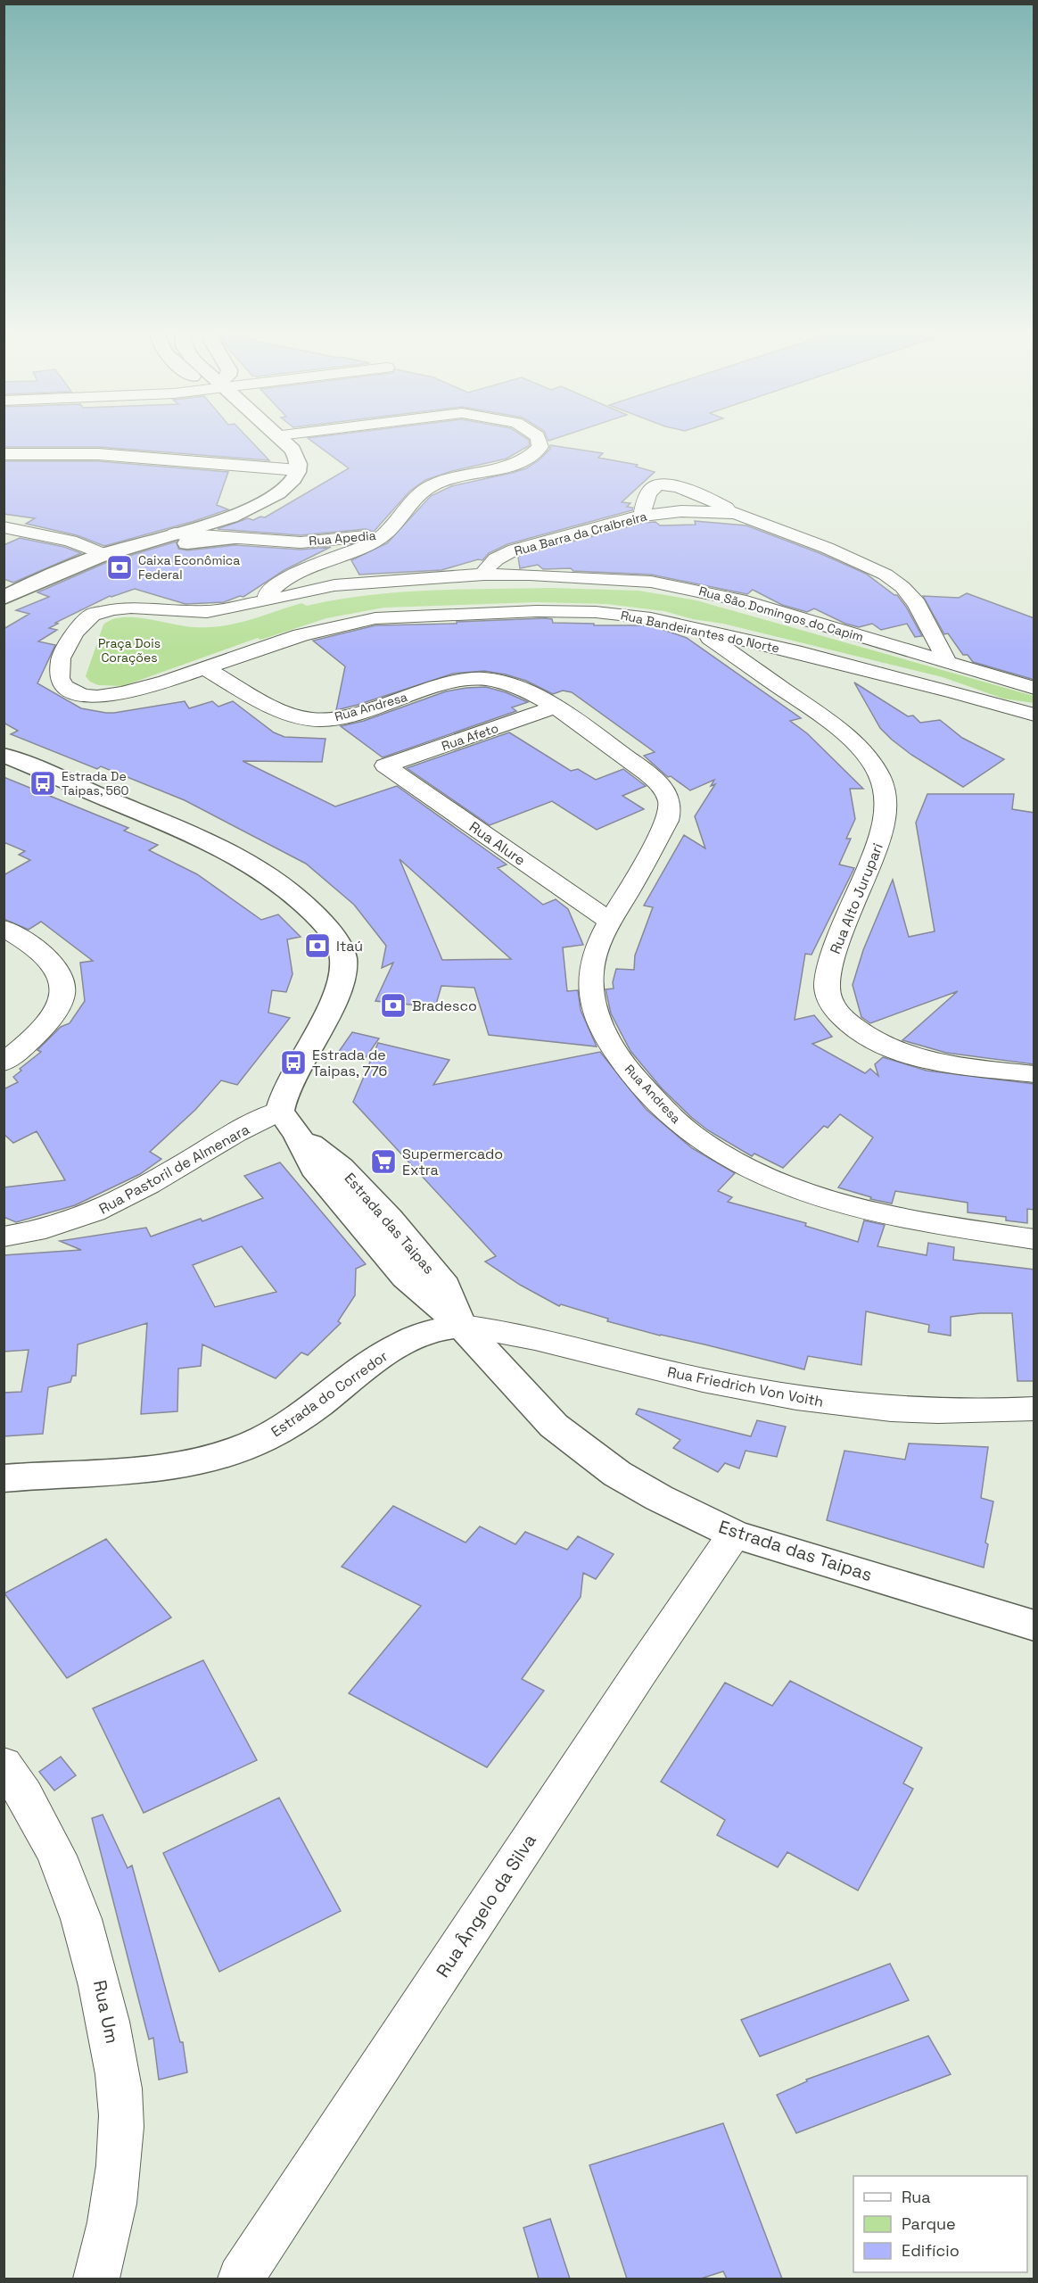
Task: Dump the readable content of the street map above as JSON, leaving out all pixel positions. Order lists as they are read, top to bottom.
{
  "streets": {
    "main road": ["Estrada das Taipas", "Estrada do Corredor"],
    "street": [
      "Rua Barra da Craibreira",
      "Rua Apedia",
      "Rua São Domingos do Capim",
      "Rua Bandeirantes do Norte",
      "Rua Andresa",
      "Rua Afeto",
      "Rua Alure",
      "Rua Alto Jurupari",
      "Rua Pastoril de Almenara",
      "Rua Friedrich Von Voith",
      "Rua Ângelo da Silva",
      "Rua Um"
    ]
  },
  "crossings": [
    ["Rua Barra da Craibreira", "Rua São Domingos do Capim"],
    ["Rua Apedia", "Rua São Domingos do Capim"],
    ["Rua Bandeirantes do Norte", "Rua Andresa"],
    ["Rua Bandeirantes do Norte", "Rua Alto Jurupari"],
    ["Rua Andresa", "Rua Afeto"],
    ["Rua Andresa", "Rua Alure"],
    ["Rua Afeto", "Rua Alure"],
    ["Rua Pastoril de Almenara", "Estrada das Taipas"],
    ["Estrada das Taipas", "Rua Friedrich Von Voith"],
    ["Estrada das Taipas", "Estrada do Corredor"],
    ["Estrada das Taipas", "Rua Ângelo da Silva"],
    ["Rua Friedrich Von Voith", "Estrada do Corredor"]
  ],
  "parks": ["Praça Dois Corações"],
  "places": {
    "bank": ["Caixa Econômica Federal", "Itaú", "Bradesco"],
    "bus stop": ["Estrada De Taipas, 560", "Estrada de Taipas, 776"],
    "supermarket": ["Supermercado Extra"]
  },
  "legend": ["Rua", "Parque", "Edifício"]
}
